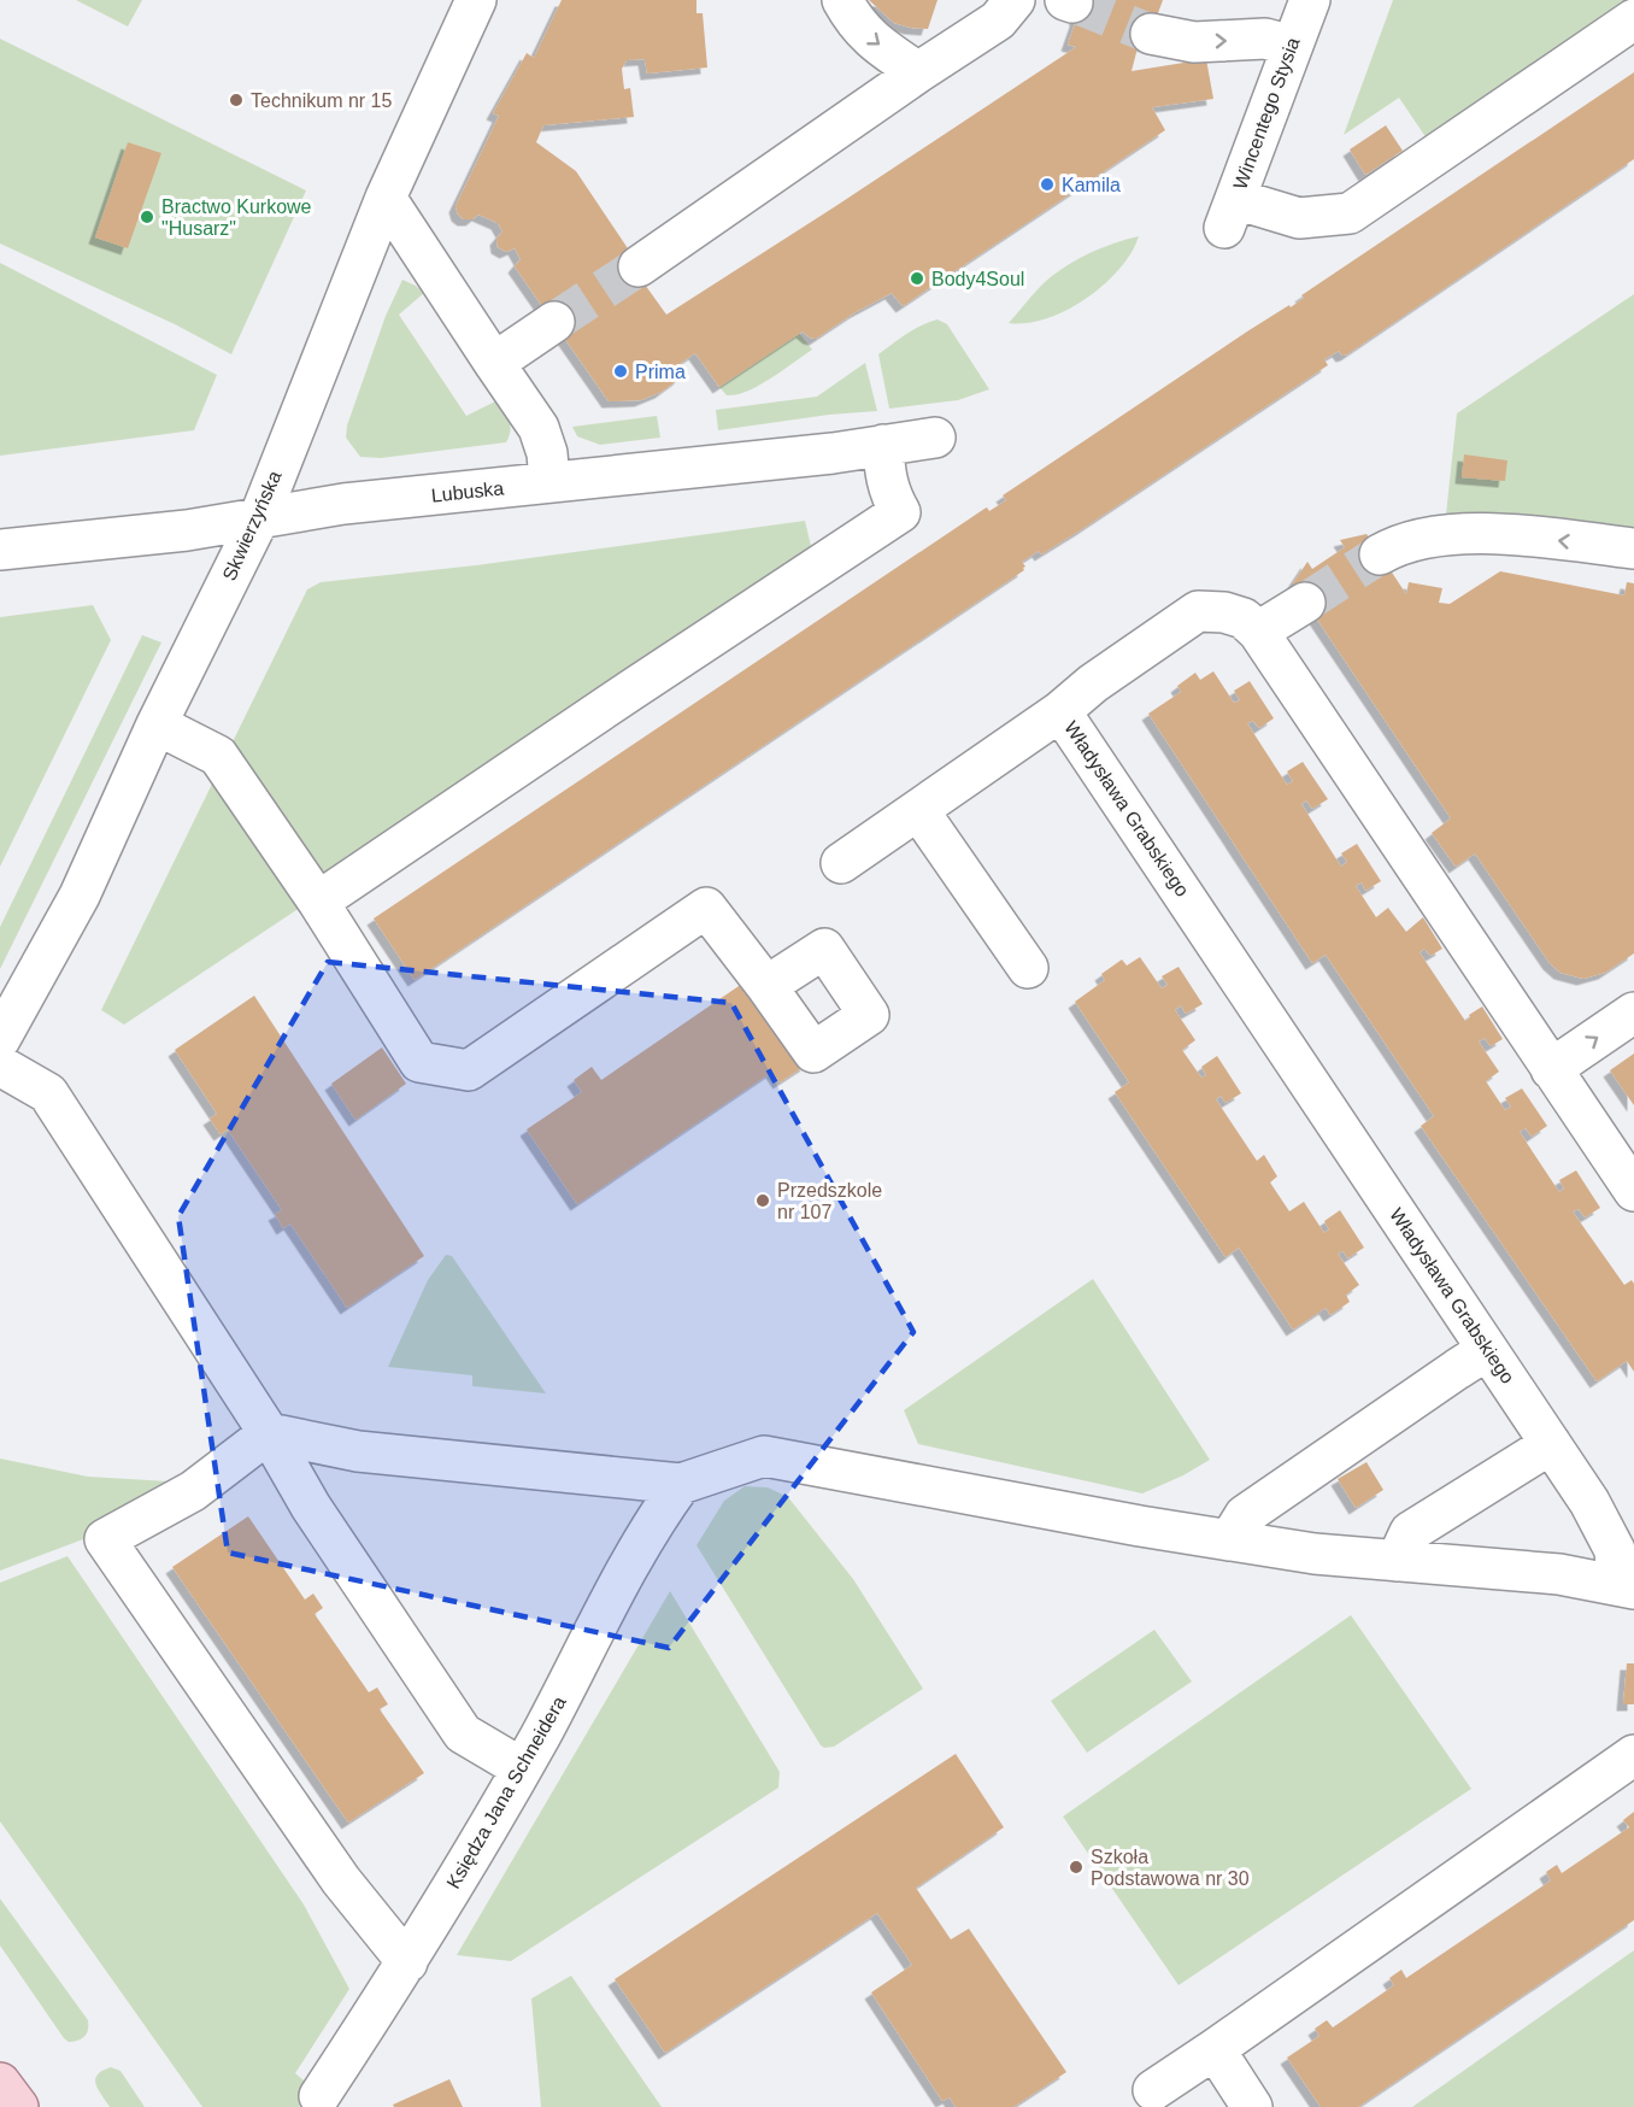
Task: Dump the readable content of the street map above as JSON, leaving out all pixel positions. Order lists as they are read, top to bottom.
{
  "streets": {
    "street": [
      "Wincentego Stysia",
      "Lubuska",
      "Skwierzyńska",
      "Władysława Grabskiego",
      "Księdza Jana Schneidera"
    ]
  },
  "crossings": [
    ["Lubuska", "Skwierzyńska"]
  ],
  "places": [
    "Technikum nr 15",
    "Kamila",
    "Bractwo Kurkowe \"Husarz\"",
    "Body4Soul",
    "Prima",
    "Przedszkole nr 107",
    "Szkoła Podstawowa nr 30"
  ]
}
